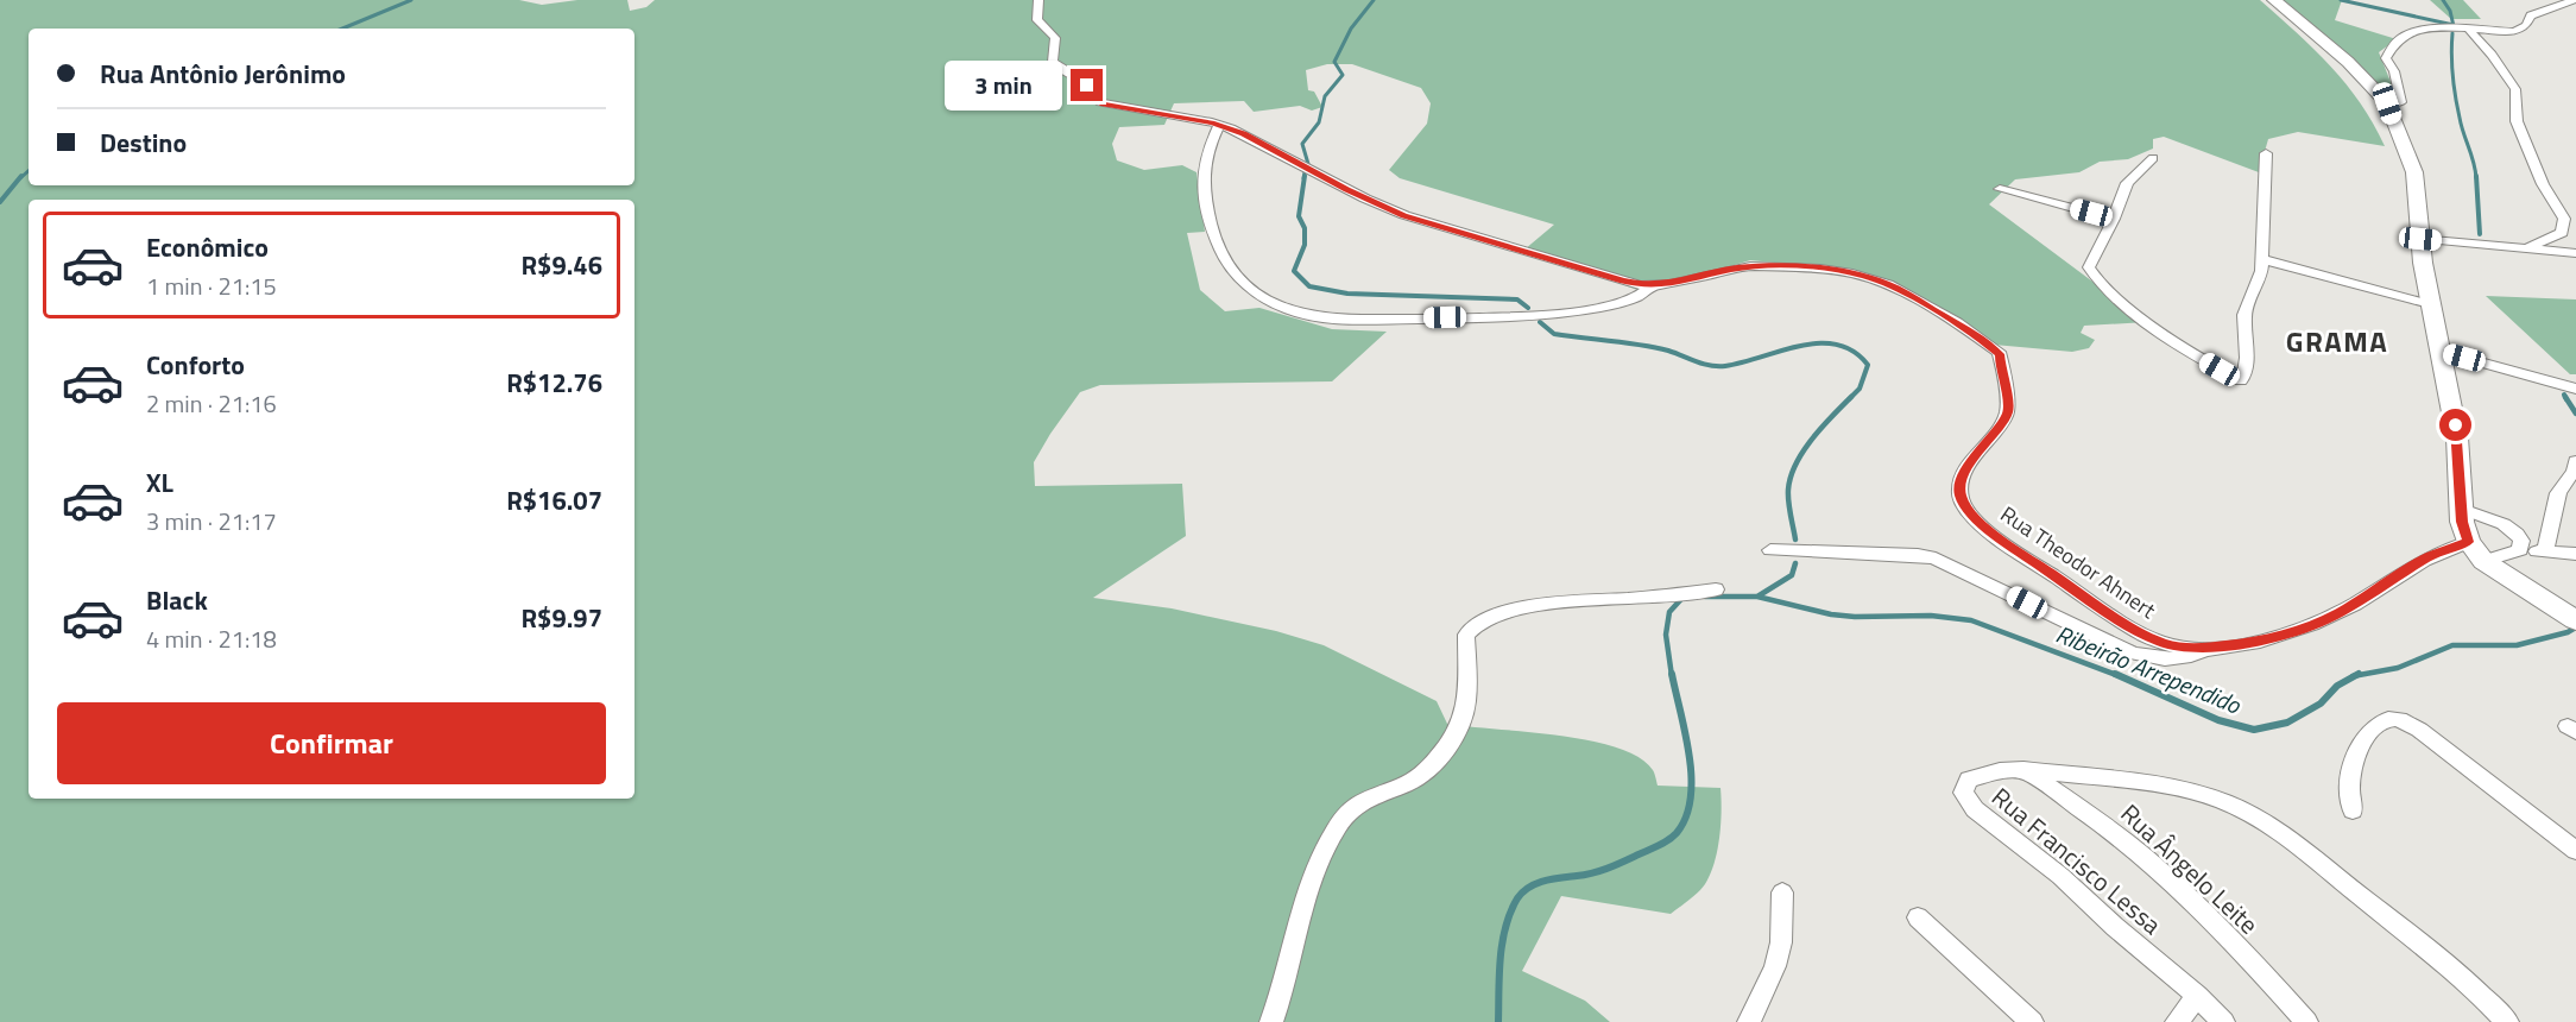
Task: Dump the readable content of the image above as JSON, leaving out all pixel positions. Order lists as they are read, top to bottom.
{
  "streets": {
    "street": ["Rua Theodor Ahnert", "Rua Francisco Lessa", "Rua Ângelo Leite"]
  },
  "crossings": [
    ["Rua Francisco Lessa", "Rua Ângelo Leite"]
  ],
  "districts": ["GRAMA"],
  "water": ["Ribeirão Arrependido"],
  "page": {
    "banner": ["Rua Antônio Jerônimo", "Destino"],
    "bubble": "3 min",
    "list": [
      {
        "name": "Econômico",
        "note": "1 min · 21:15",
        "value": "R$9.46"
      },
      {
        "name": "Conforto",
        "note": "2 min · 21:16",
        "value": "R$12.76"
      },
      {
        "name": "XL",
        "note": "3 min · 21:17",
        "value": "R$16.07"
      },
      {
        "name": "Black",
        "note": "4 min · 21:18",
        "value": "R$9.97"
      }
    ],
    "buttons": "Confirmar"
  }
}
